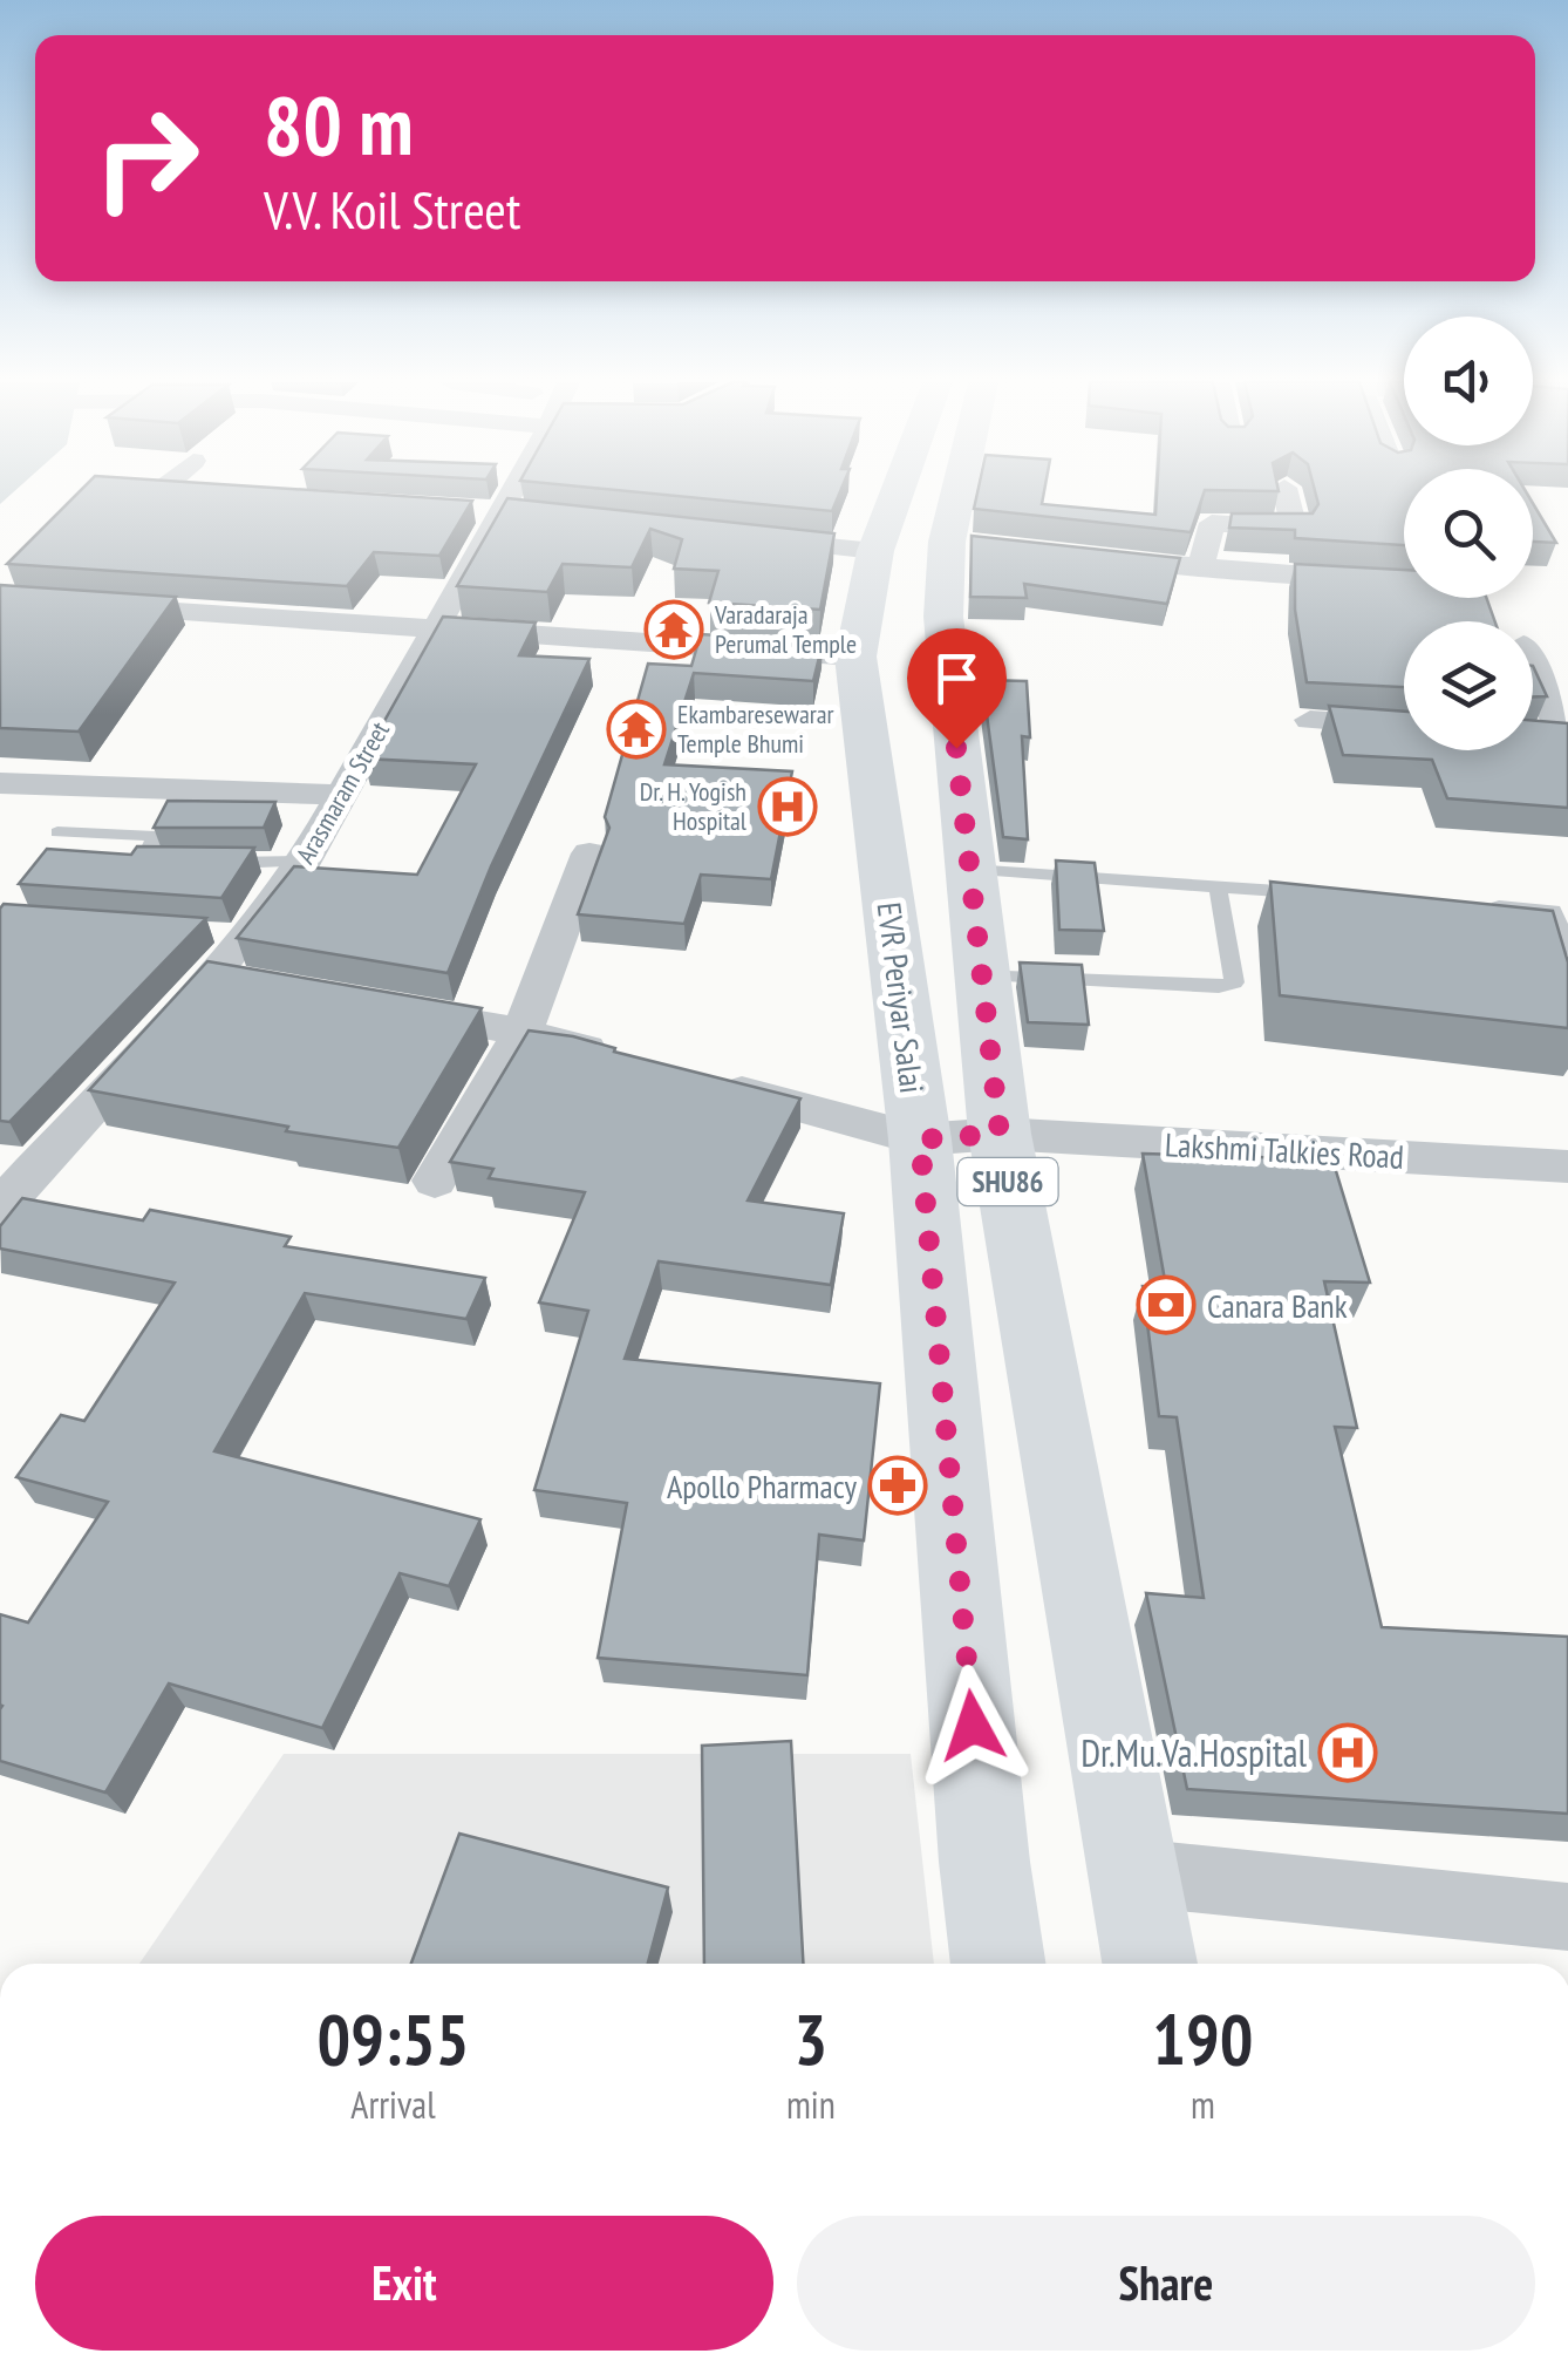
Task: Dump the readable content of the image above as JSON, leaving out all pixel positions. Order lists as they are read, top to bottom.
{
  "streets": {
    "main road": ["EVR Periyar Salai", "SHU86"],
    "street": ["Arasmaram Street", "Lakshmi Talkies Road"]
  },
  "crossings": [
    ["EVR Periyar Salai", "Lakshmi Talkies Road"],
    ["Lakshmi Talkies Road", "SHU86"]
  ],
  "places": {
    "temple": ["Varadaraja Perumal Temple", "Ekambaresewarar Temple Bhumi"],
    "hospital": ["Dr. H. Yogish Hospital", "Dr.Mu.Va.Hospital"],
    "bank": ["Canara Bank"],
    "pharmacy": ["Apollo Pharmacy"]
  },
  "page": {
    "turn": ["80 m", "V.V. Koil Street"],
    "eta": [
      "09:55",
      "Arrival",
      "3",
      "min",
      "190",
      "m"
    ],
    "buttons": ["Exit", "Share"]
  }
}
